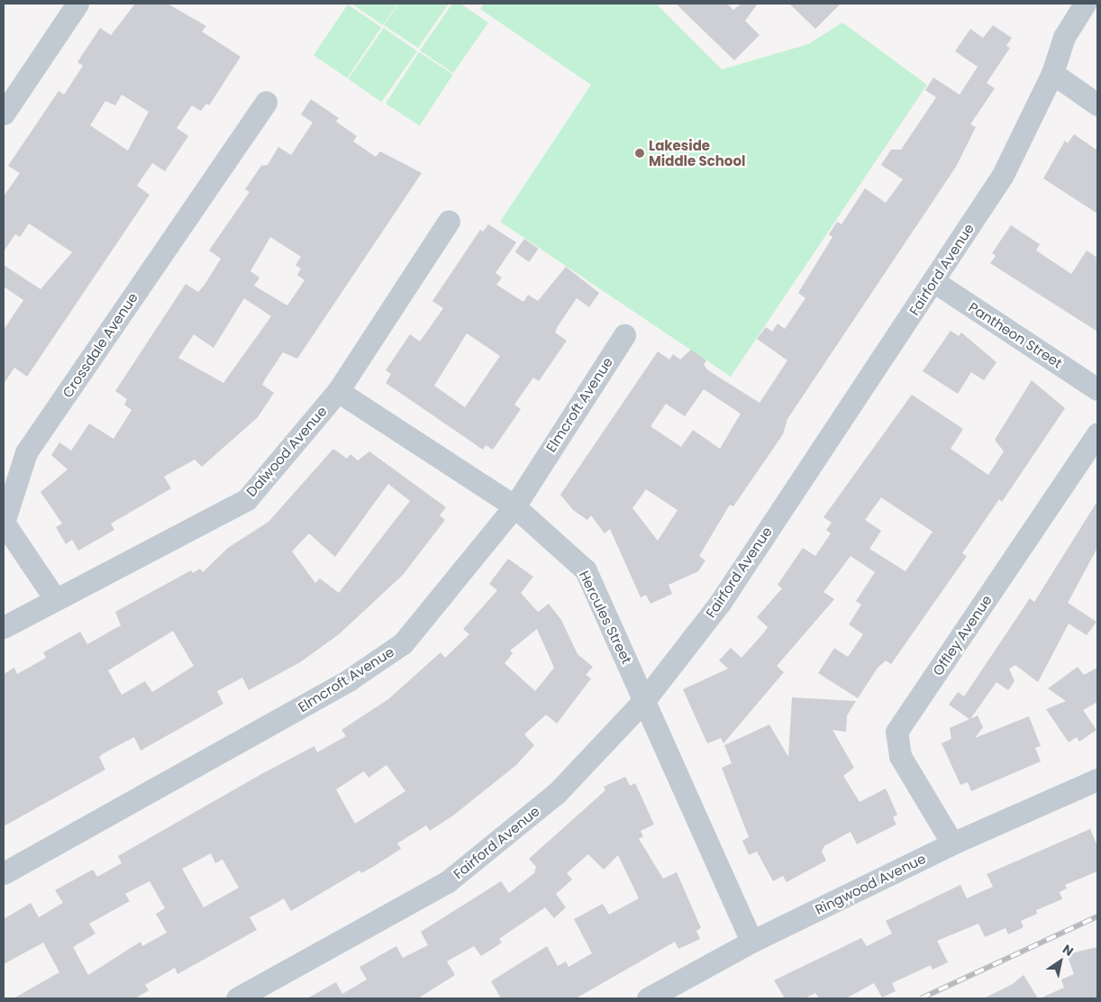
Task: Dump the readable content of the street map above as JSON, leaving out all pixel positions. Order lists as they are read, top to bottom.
{
  "streets": {
    "street": [
      "Fairford Avenue",
      "Pantheon Street",
      "Crossdale Avenue",
      "Elmcroft Avenue",
      "Dalwood Avenue",
      "Hercules Street",
      "Offley Avenue",
      "Ringwood Avenue"
    ]
  },
  "crossings": [
    ["Fairford Avenue", "Pantheon Street"],
    ["Fairford Avenue", "Hercules Street"],
    ["Crossdale Avenue", "Dalwood Avenue"],
    ["Elmcroft Avenue", "Hercules Street"],
    ["Dalwood Avenue", "Hercules Street"],
    ["Hercules Street", "Ringwood Avenue"],
    ["Offley Avenue", "Ringwood Avenue"]
  ],
  "places": ["Lakeside Middle School"],
  "north": "top right"
}
